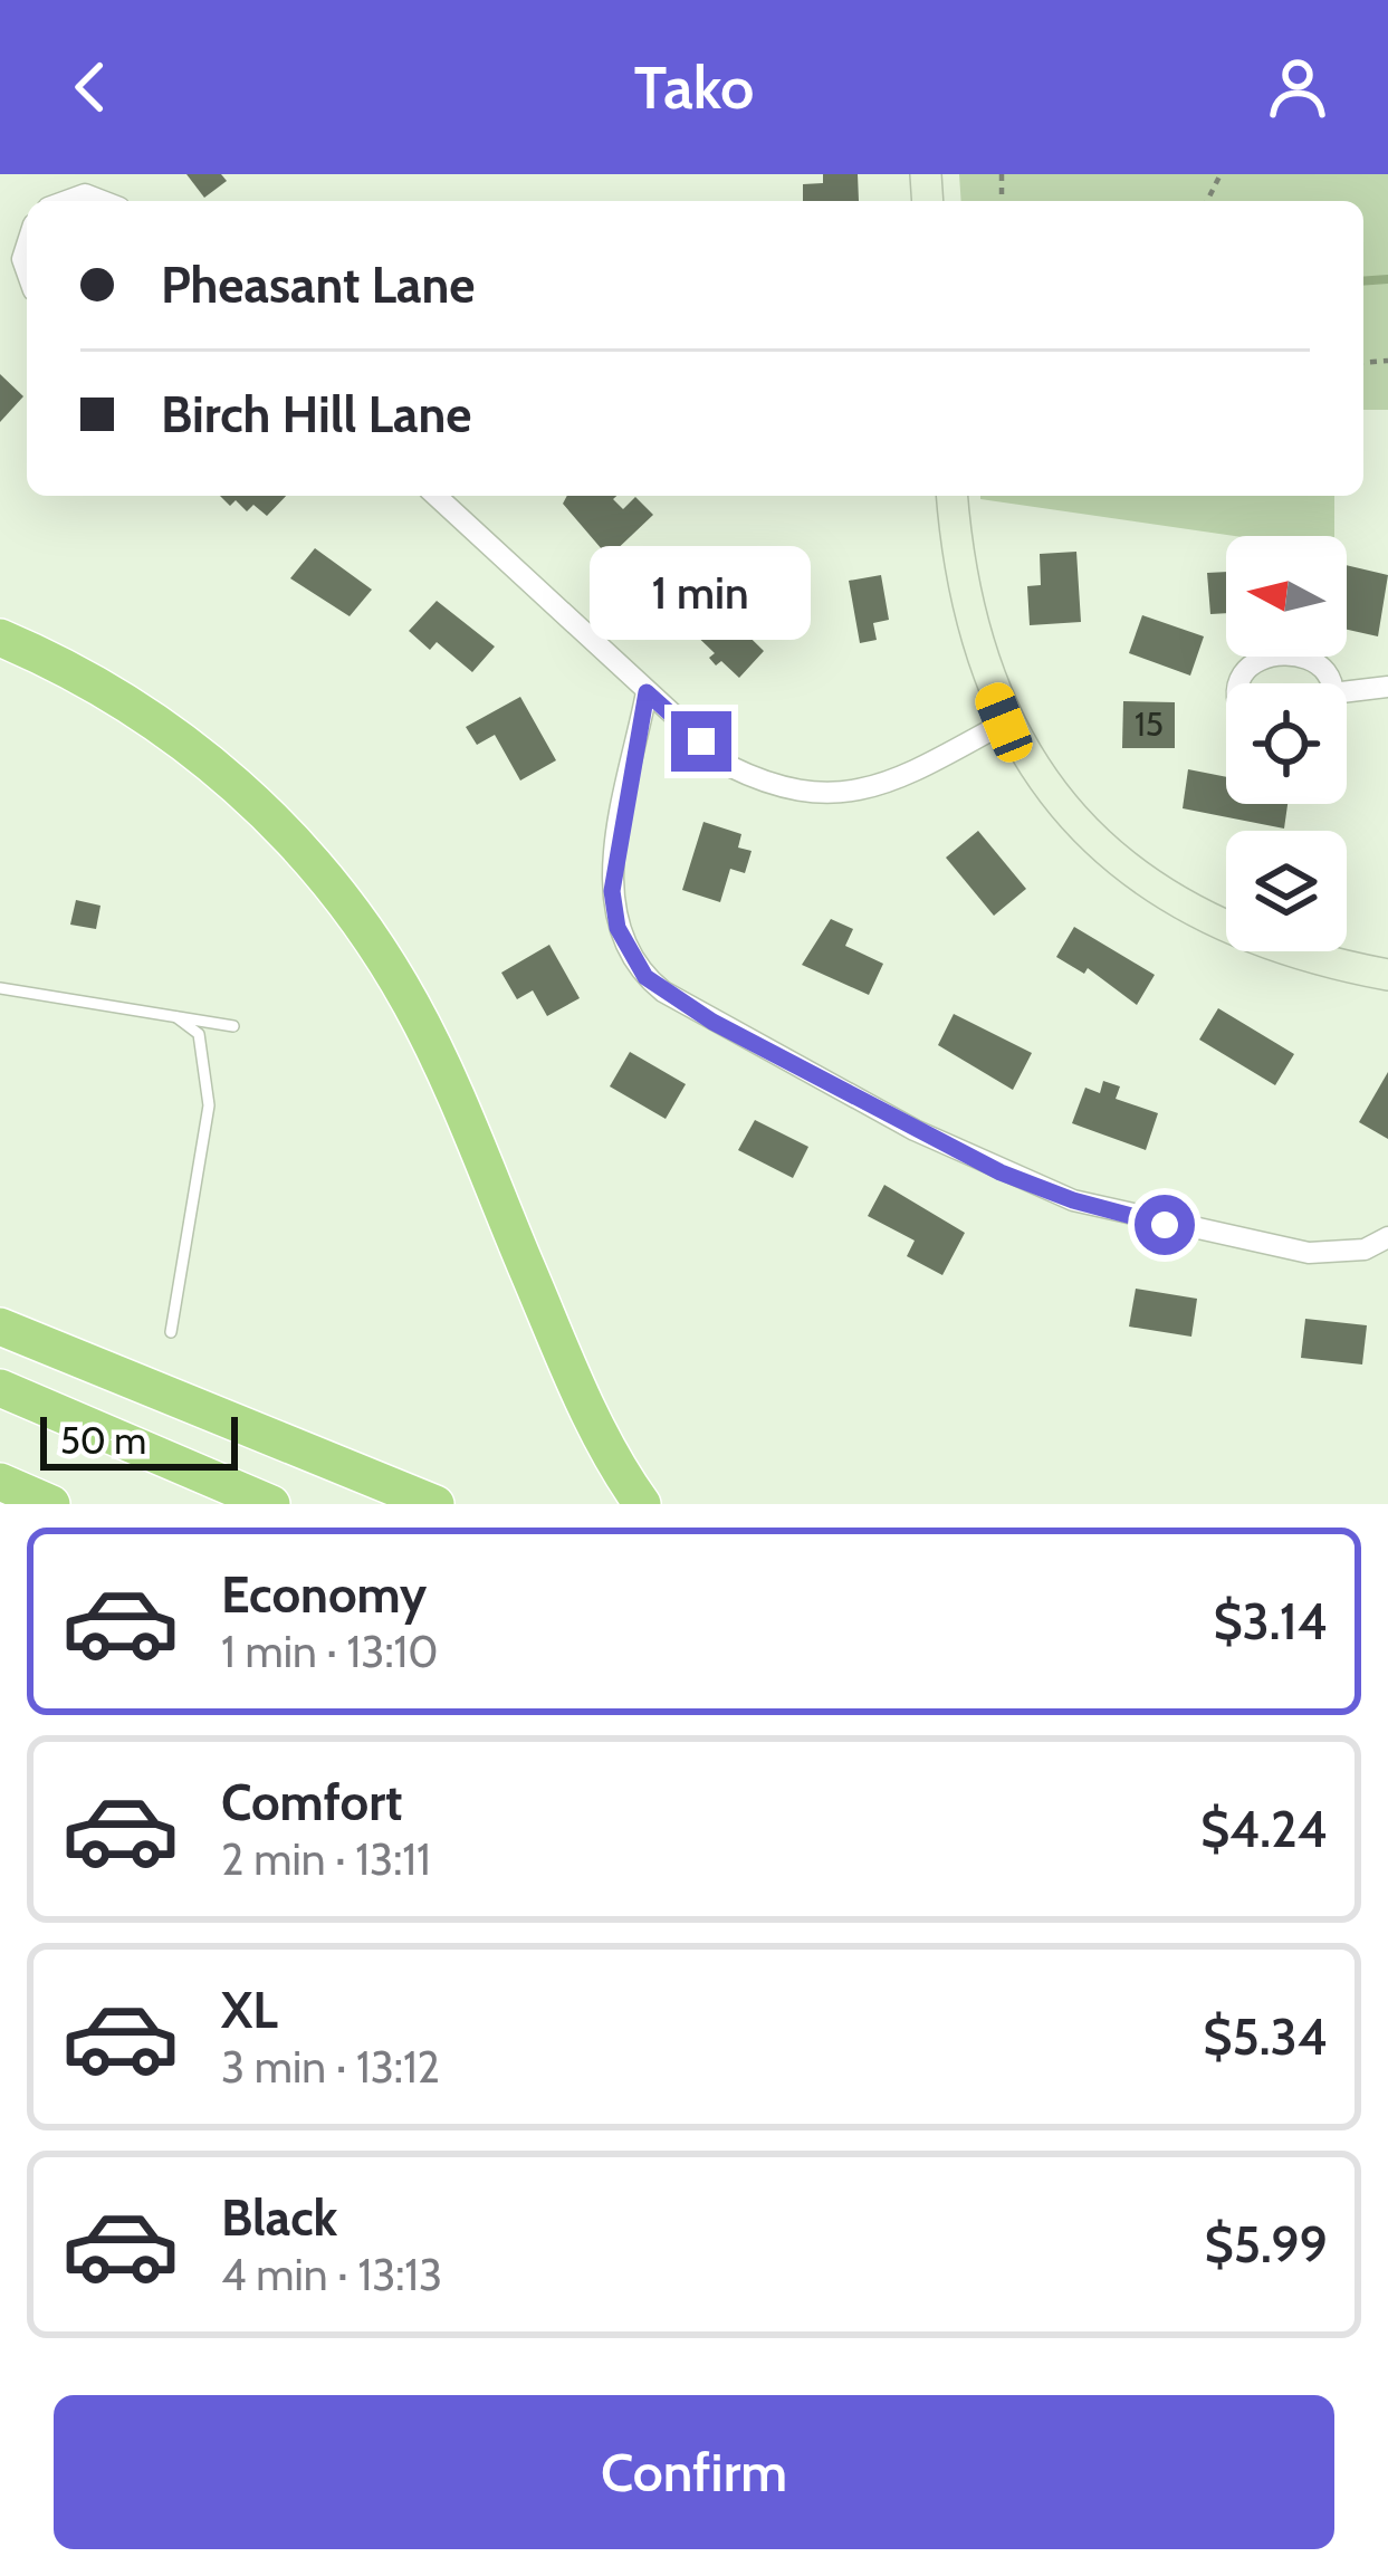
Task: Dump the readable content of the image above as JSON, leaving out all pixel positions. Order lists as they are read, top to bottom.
{
  "house_numbers": ["15"],
  "scale_bar": "50 m",
  "north": "left",
  "page": {
    "header": "Tako",
    "banner": ["Pheasant Lane", "Birch Hill Lane"],
    "bubble": "1 min",
    "scale": "50 m",
    "list": [
      {
        "name": "Economy",
        "note": "1 min · 13:10",
        "value": "$3.14"
      },
      {
        "name": "Comfort",
        "note": "2 min · 13:11",
        "value": "$4.24"
      },
      {
        "name": "XL",
        "note": "3 min · 13:12",
        "value": "$5.34"
      },
      {
        "name": "Black",
        "note": "4 min · 13:13",
        "value": "$5.99"
      }
    ],
    "buttons": "Confirm"
  }
}
